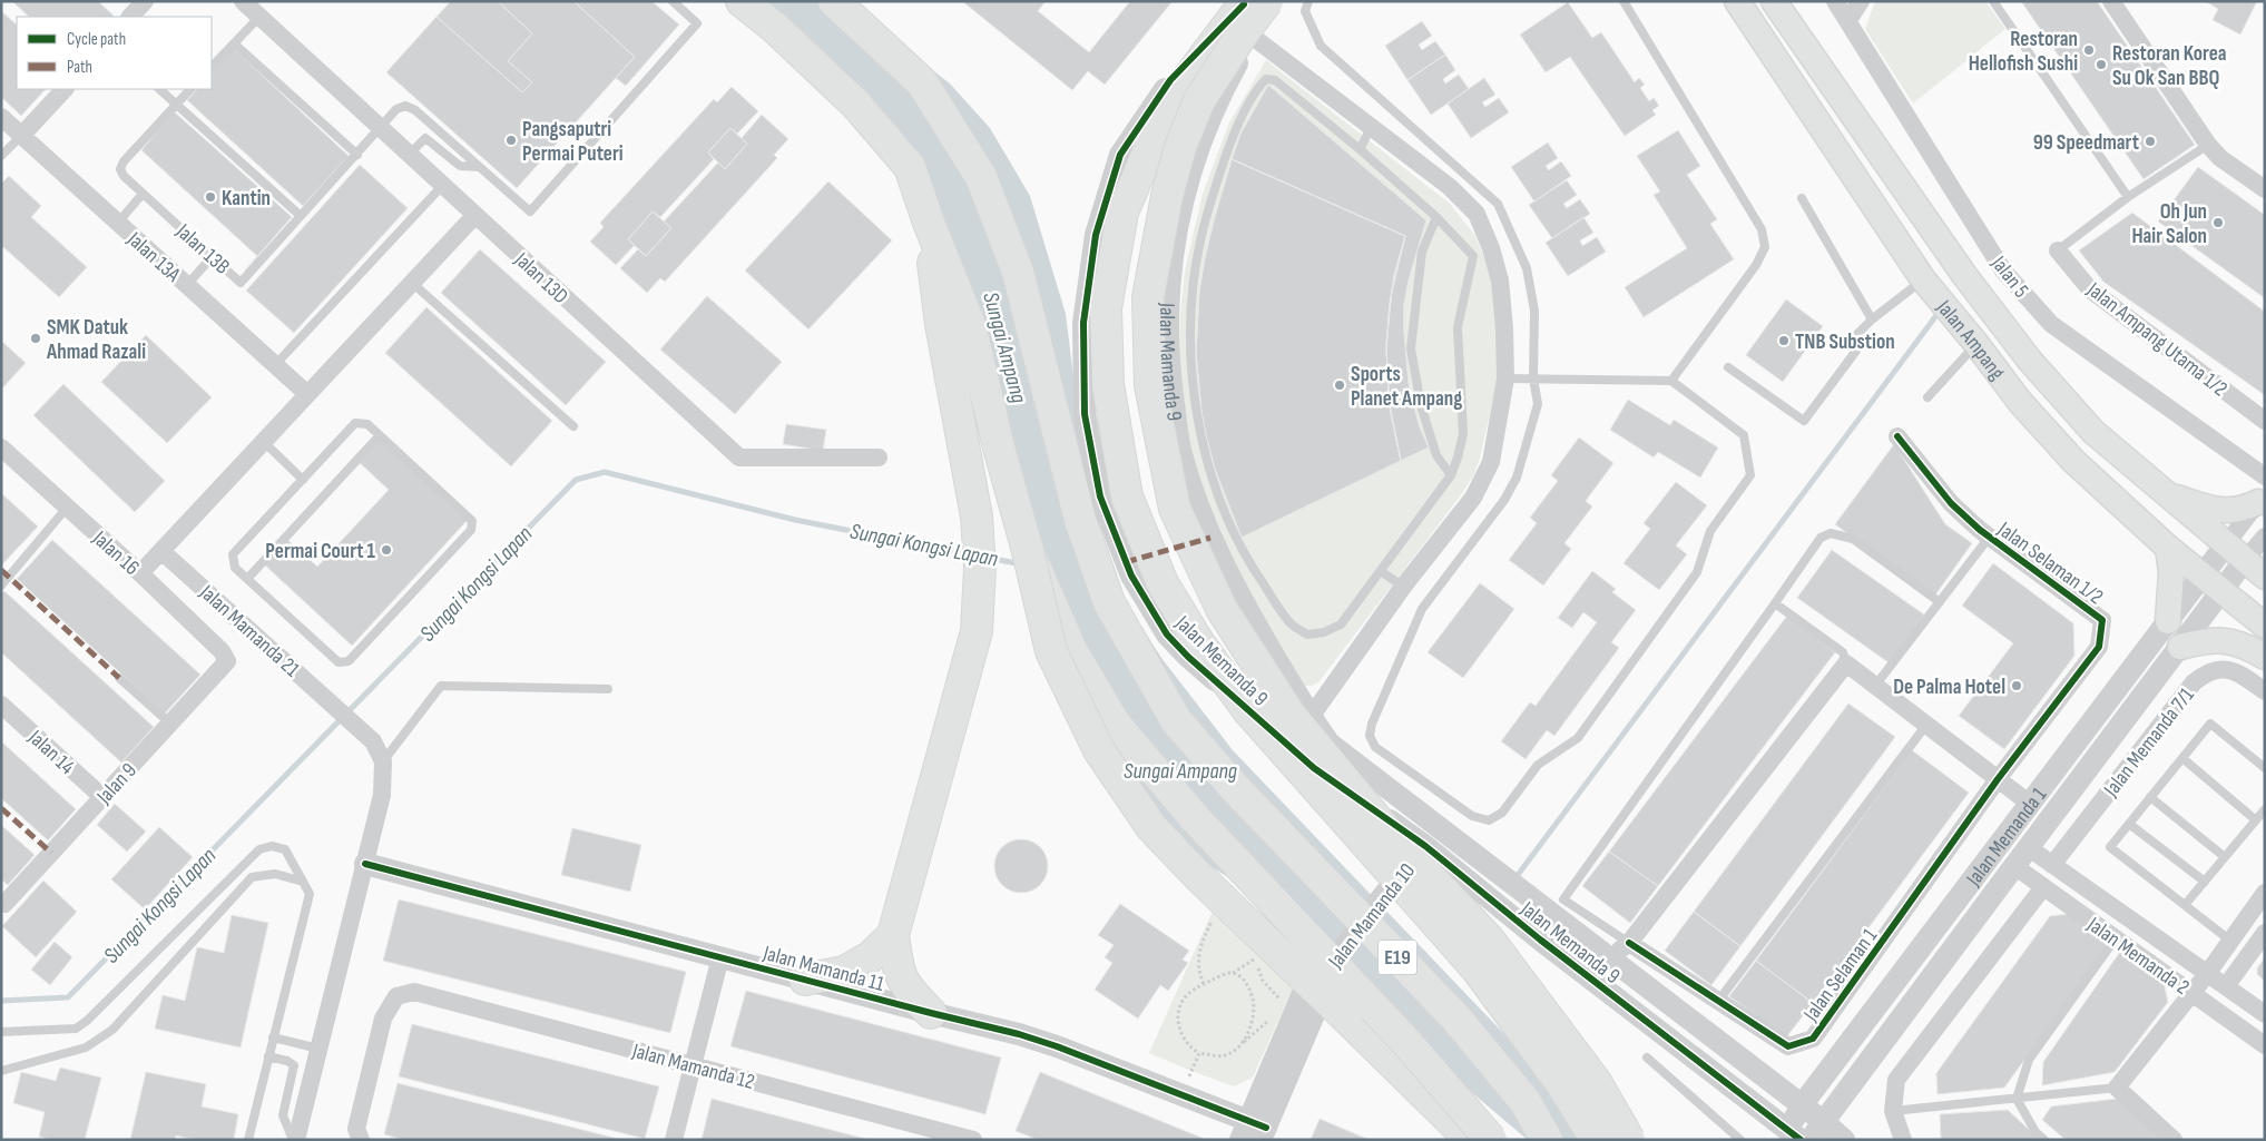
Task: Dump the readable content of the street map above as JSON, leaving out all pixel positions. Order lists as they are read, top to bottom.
{
  "streets": {
    "highway": ["E19"],
    "main road": ["Jalan Ampang"],
    "street": [
      "Jalan 13A",
      "Jalan 5",
      "Jalan 13D",
      "Jalan Ampang Utama 1/2",
      "Jalan Mamanda 9",
      "Jalan 16",
      "Jalan Selaman 1/2",
      "Jalan Mamanda 21",
      "Jalan Memanda 9",
      "Jalan Memanda 7/1",
      "Jalan 14",
      "Jalan 9",
      "Jalan Memanda 1",
      "Jalan Mamanda 10",
      "Jalan Memanda 2",
      "Jalan Mamanda 11",
      "Jalan Selaman 1",
      "Jalan Mamanda 12"
    ],
    "lane": ["Jalan 13B"]
  },
  "crossings": [
    ["Jalan 13B", "Jalan 13D"],
    ["Jalan Ampang", "Jalan Memanda 1"],
    ["Jalan Mamanda 9", "Jalan Memanda 9"],
    ["Jalan 16", "Jalan 9"],
    ["Jalan Selaman 1/2", "Jalan Selaman 1"],
    ["Jalan Mamanda 21", "Jalan Mamanda 11"],
    ["Jalan Memanda 9", "Jalan Memanda 1"],
    ["Jalan Memanda 9", "Jalan Mamanda 10"],
    ["Jalan Memanda 7/1", "Jalan Memanda 2"],
    ["Jalan 14", "Jalan 9"],
    ["Jalan Memanda 1", "Jalan Memanda 2"],
    ["Jalan Mamanda 10", "Jalan Mamanda 11"]
  ],
  "water": ["Sungai Ampang", "Sungai Kongsi Lapan"],
  "places": [
    "Restoran Hellofish Sushi",
    "Restoran Korea Su Ok San BBQ",
    "Pangsaputri Permai Puteri",
    "99 Speedmart",
    "Kantin",
    "Oh Jun Hair Salon",
    "SMK Datuk Ahmad Razali",
    "TNB Substion",
    "Sports Planet Ampang",
    "Permai Court 1",
    "De Palma Hotel"
  ],
  "legend": ["Cycle path", "Path"]
}
